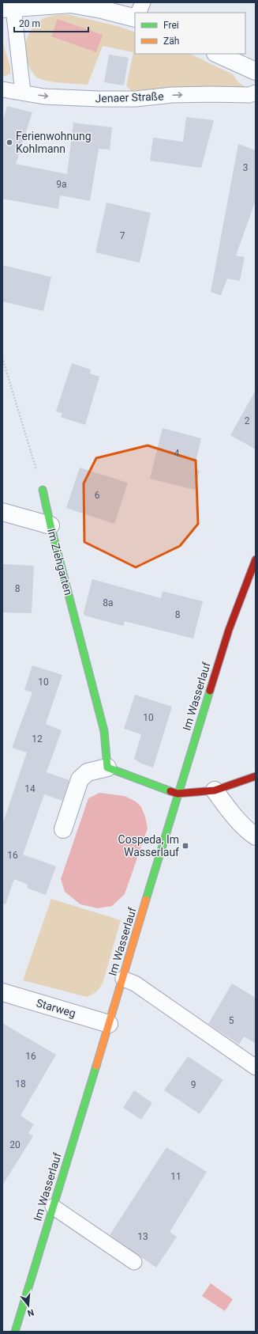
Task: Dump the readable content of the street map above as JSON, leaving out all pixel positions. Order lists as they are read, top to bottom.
{
  "streets": {
    "street": ["Im Ziehgarten", "Im Wasserlauf", "Starweg"],
    "lane": ["Jenaer Straße"]
  },
  "crossings": [
    ["Im Wasserlauf", "Starweg"]
  ],
  "one_way": ["Jenaer Straße"],
  "places": {
    "other": ["Ferienwohnung Kohlmann"],
    "transit": ["Cospeda, Im Wasserlauf"]
  },
  "house_numbers": [
    "3",
    "9a",
    "7",
    "2",
    "4",
    "6",
    "8",
    "8a",
    "8",
    "10",
    "10",
    "12",
    "14",
    "16",
    "5",
    "16",
    "18",
    "9",
    "20",
    "11",
    "13"
  ],
  "legend": ["Frei", "Zäh"],
  "scale_bar": "20 m",
  "north": "bottom"
}
